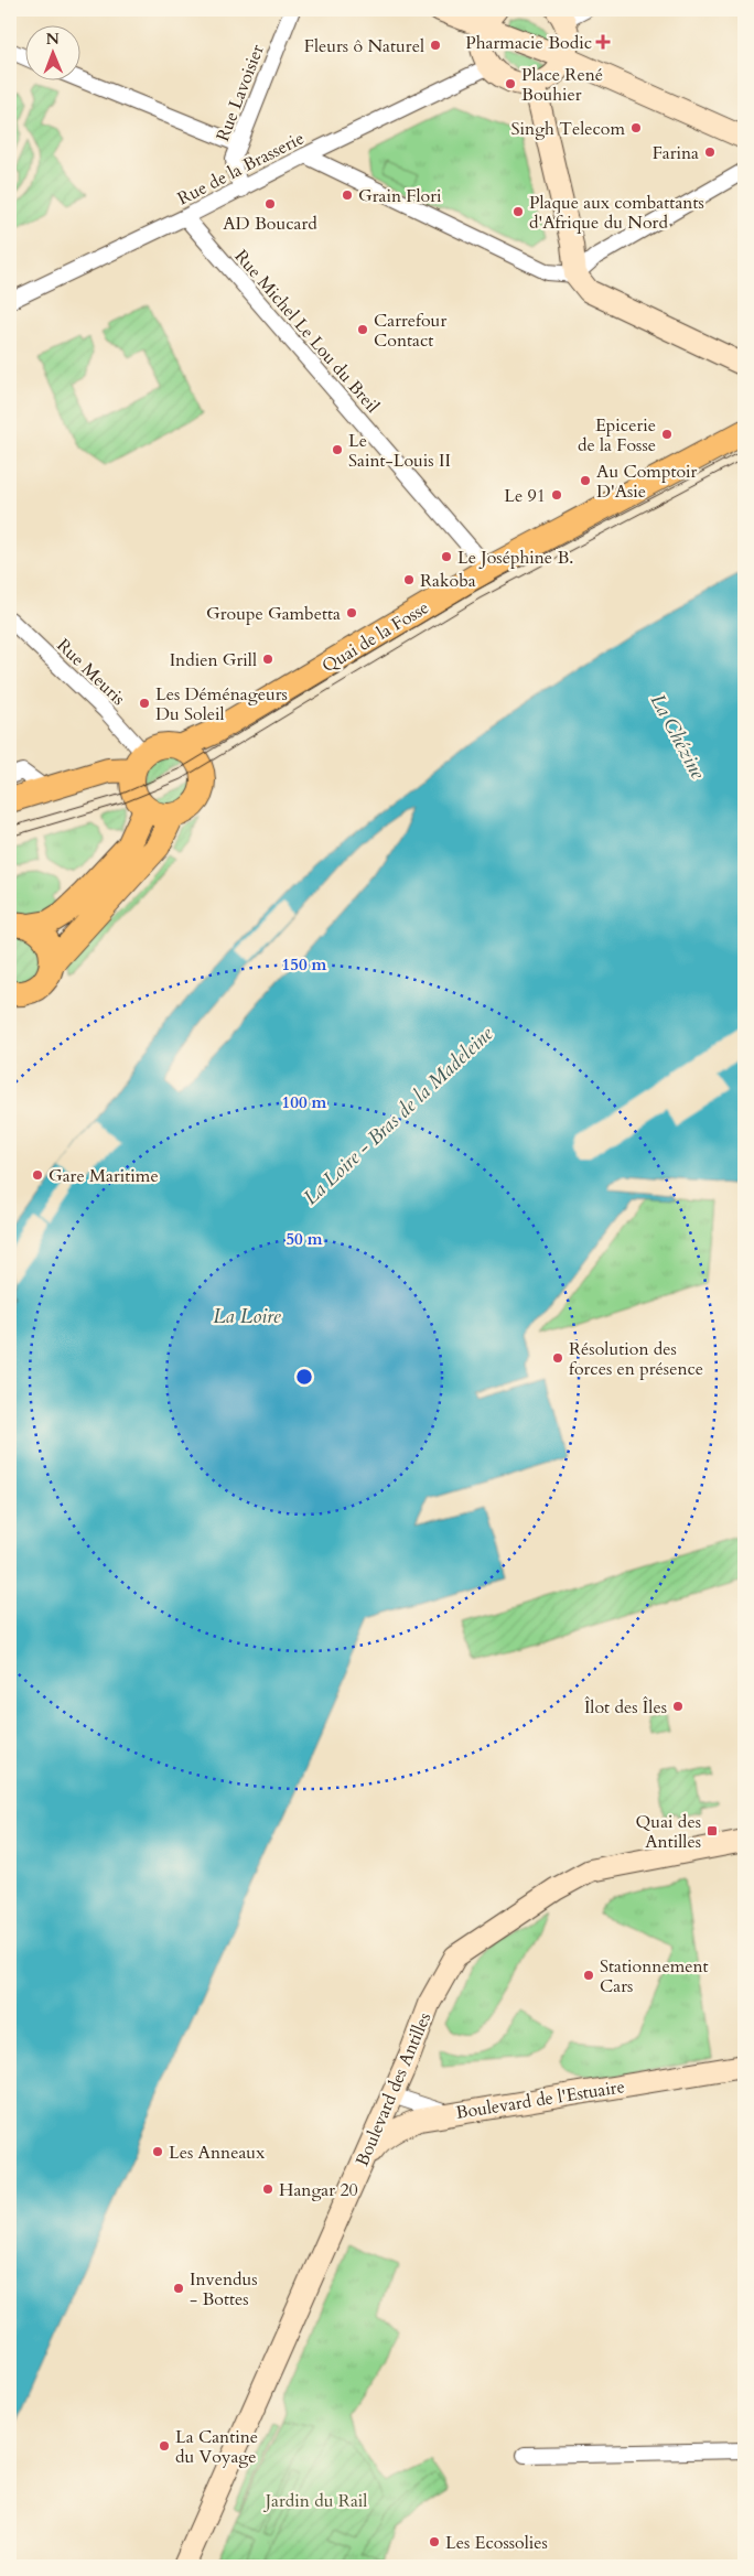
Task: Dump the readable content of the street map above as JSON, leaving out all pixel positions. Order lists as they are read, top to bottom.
{
  "streets": {
    "main road": ["Quai de la Fosse", "Boulevard des Antilles", "Boulevard de l'Estuaire"],
    "street": [
      "Rue Lavoisier",
      "Rue de la Brasserie",
      "Rue Michel Le Lou du Breil",
      "Rue Meuris"
    ]
  },
  "crossings": [
    ["Rue Lavoisier", "Rue de la Brasserie"],
    ["Rue de la Brasserie", "Rue Michel Le Lou du Breil"],
    ["Rue Michel Le Lou du Breil", "Quai de la Fosse"],
    ["Quai de la Fosse", "Rue Meuris"],
    ["Boulevard des Antilles", "Boulevard de l'Estuaire"]
  ],
  "water": ["La Chézine", "La Loire - Bras de la Madeleine", "La Loire"],
  "parks": ["Jardin du Rail"],
  "places": {
    "health": ["Pharmacie Bodic"],
    "other": [
      "Fleurs ô Naturel",
      "Place René Bouhier",
      "Singh Telecom",
      "Farina",
      "Grain Flori",
      "AD Boucard",
      "Plaque aux combattants d'Afrique du Nord",
      "Carrefour Contact",
      "Epicerie de la Fosse",
      "Le Saint-Louis II",
      "Au Comptoir D'Asie",
      "Le 91",
      "Le Joséphine B.",
      "Rakoba",
      "Groupe Gambetta",
      "Indien Grill",
      "Les Déménageurs Du Soleil",
      "Gare Maritime",
      "Résolution des forces en présence",
      "Îlot des Îles",
      "Stationnement Cars",
      "Les Anneaux",
      "Hangar 20",
      "Invendus - Bottes",
      "La Cantine du Voyage",
      "Les Ecossolies"
    ],
    "transit": ["Quai des Antilles"]
  },
  "north": "top",
  "rings": ["150 m", "100 m", "50 m"]
}
